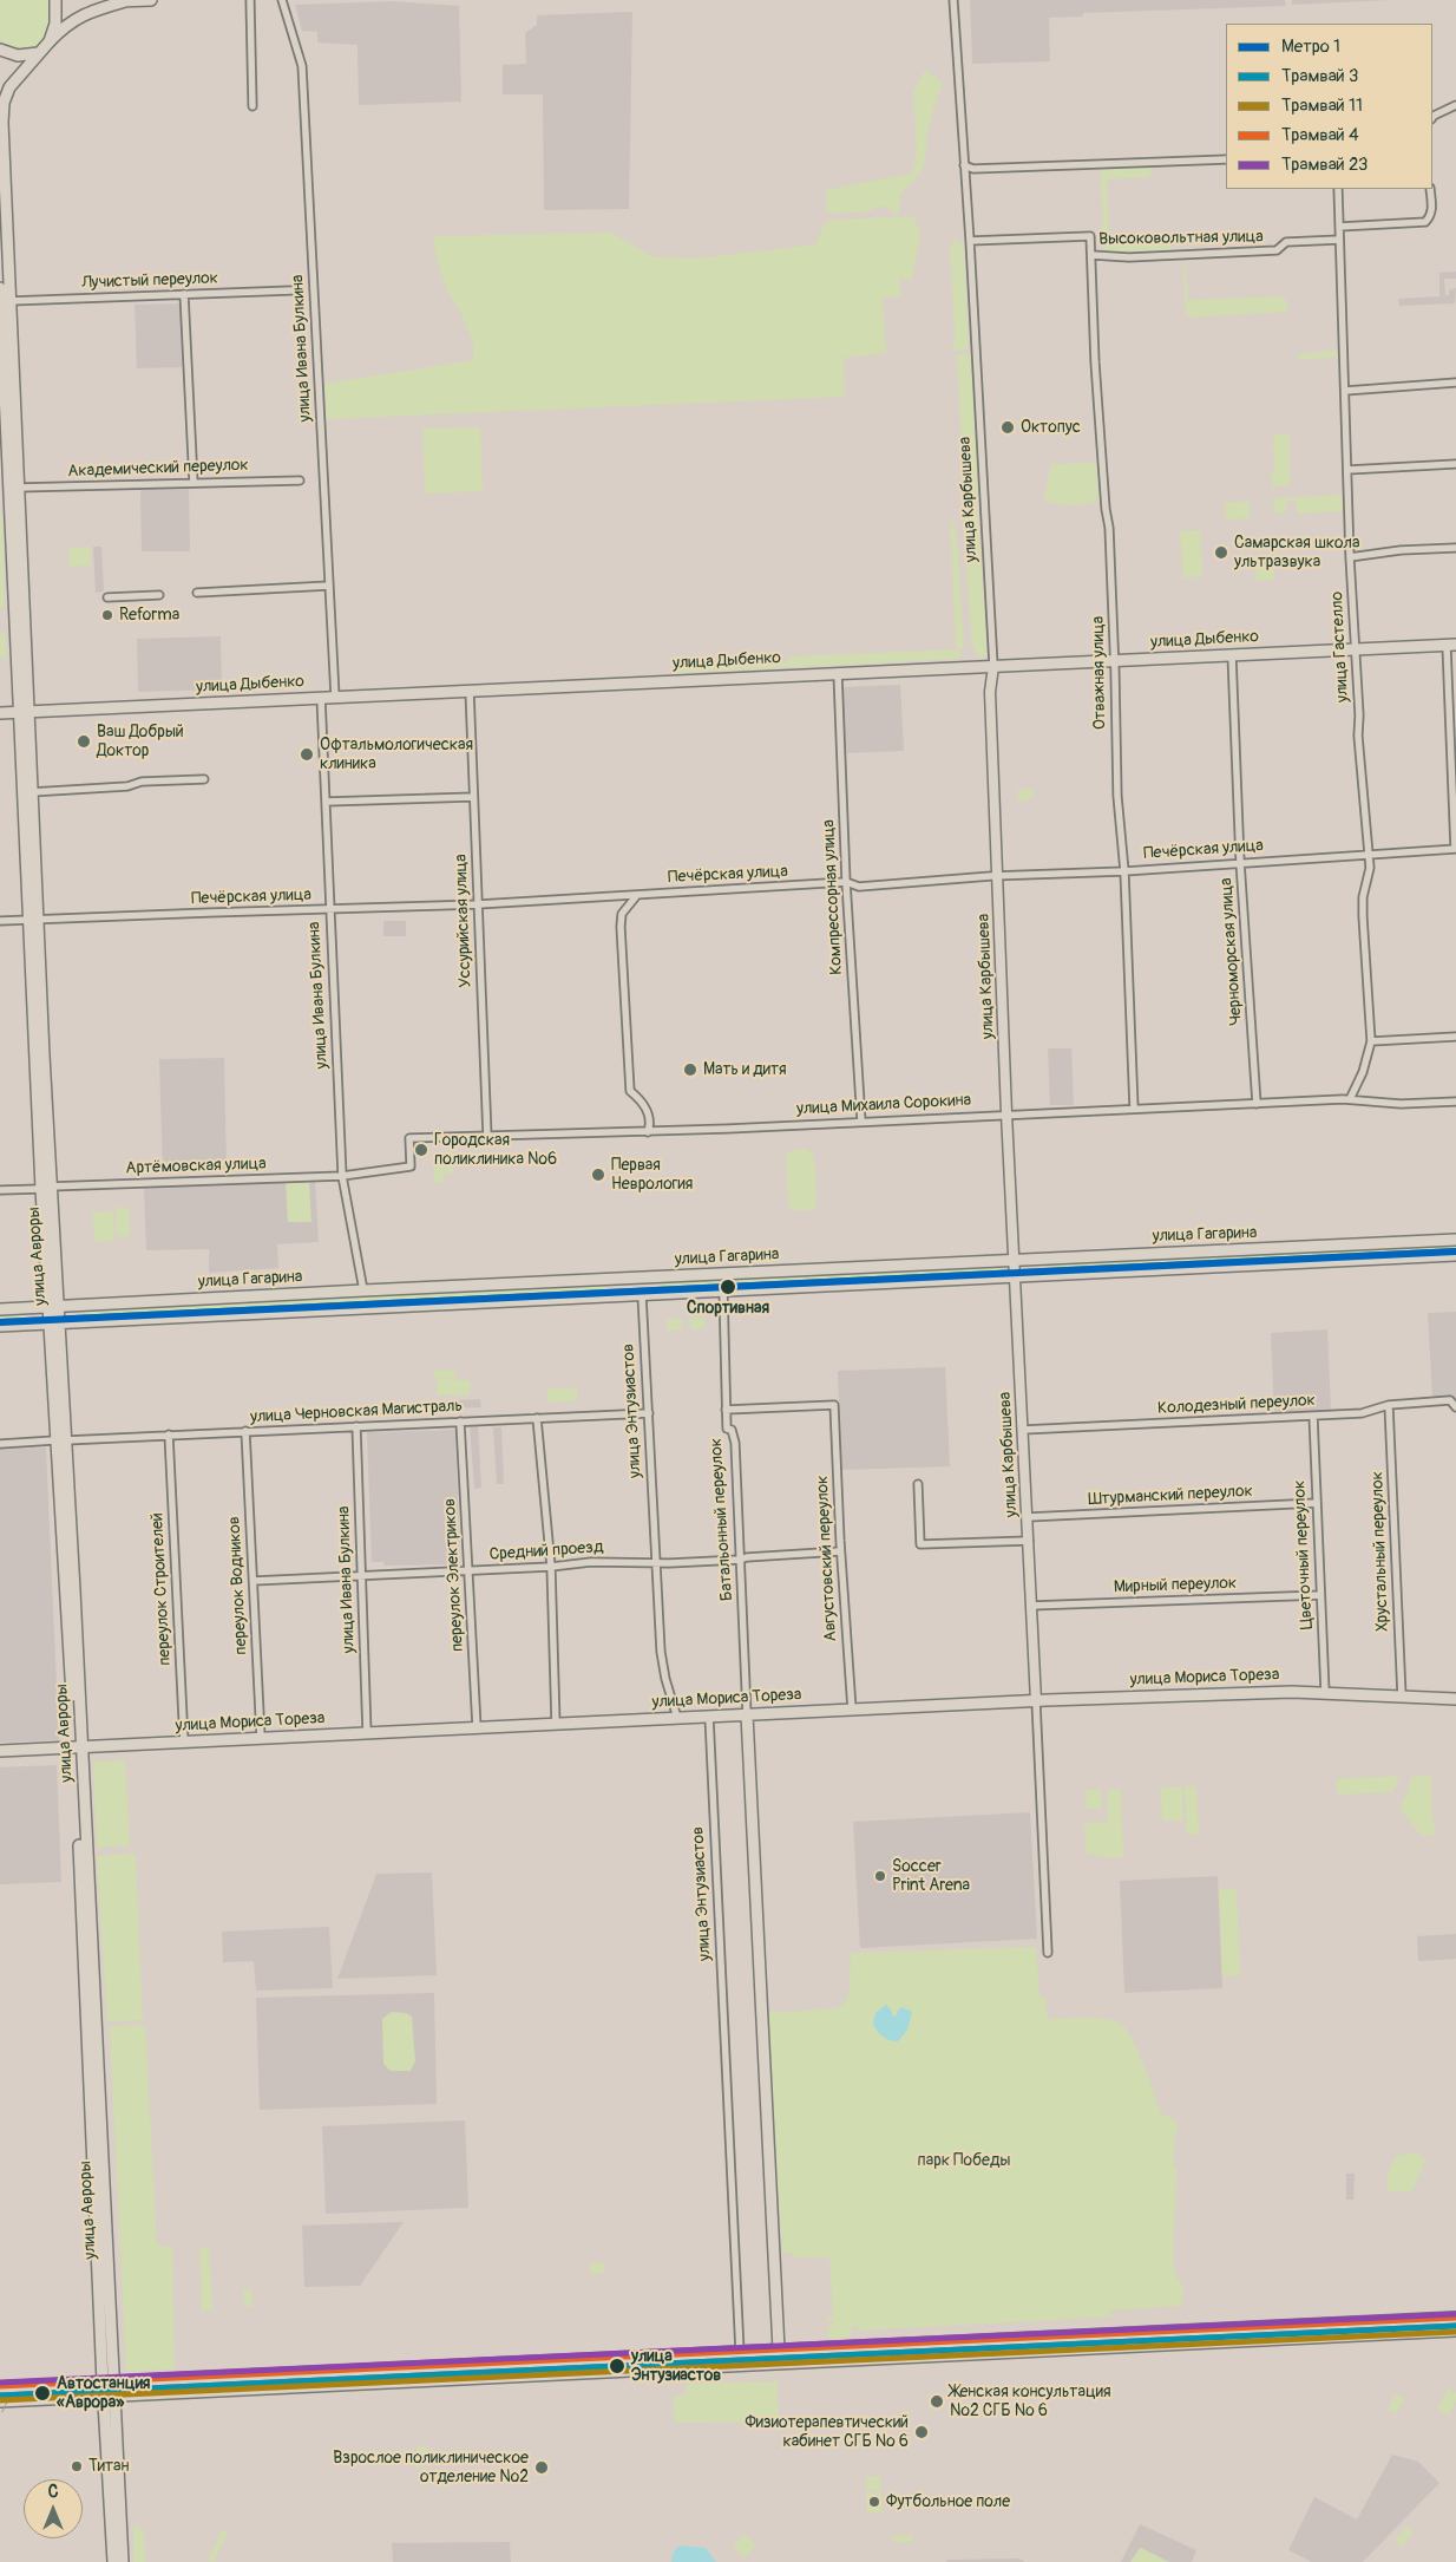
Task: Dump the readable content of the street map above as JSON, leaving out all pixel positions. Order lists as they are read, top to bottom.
{
  "streets": {
    "main road": [
      "улица Дыбенко",
      "улица Гагарина",
      "улица Авроры",
      "улица Энтузиастов",
      "улица Мориса Тореза"
    ],
    "street": [
      "Высоковольтная улица",
      "Лучистый переулок",
      "улица Ивана Булкина",
      "Академический переулок",
      "улица Карбышева",
      "улица Гастелло",
      "Отважная улица",
      "Печёрская улица",
      "Компрессорная улица",
      "Уссурийская улица",
      "Черноморская улица",
      "улица Михаила Сорокина",
      "Артёмовская улица",
      "Колодезный переулок",
      "улица Черновская Магистраль",
      "Штурманский переулок",
      "Батальонный переулок",
      "Средний проезд",
      "Хрустальный переулок",
      "Цветочный переулок",
      "Августовский переулок",
      "переулок Электриков",
      "переулок Водников",
      "Мирный переулок",
      "переулок Строителей"
    ]
  },
  "crossings": [
    ["Высоковольтная улица", "улица Карбышева"],
    ["Высоковольтная улица", "улица Гастелло"],
    ["Высоковольтная улица", "Отважная улица"],
    ["Лучистый переулок", "улица Авроры"],
    ["улица Ивана Булкина", "улица Дыбенко"],
    ["улица Ивана Булкина", "Печёрская улица"],
    ["улица Ивана Булкина", "улица Михаила Сорокина"],
    ["улица Ивана Булкина", "Артёмовская улица"],
    ["улица Ивана Булкина", "улица Гагарина"],
    ["улица Ивана Булкина", "улица Черновская Магистраль"],
    ["улица Ивана Булкина", "Средний проезд"],
    ["улица Ивана Булкина", "улица Мориса Тореза"],
    ["Академический переулок", "улица Авроры"],
    ["улица Карбышева", "улица Дыбенко"],
    ["улица Карбышева", "Печёрская улица"],
    ["улица Карбышева", "улица Михаила Сорокина"],
    ["улица Карбышева", "улица Гагарина"],
    ["улица Карбышева", "Колодезный переулок"],
    ["улица Карбышева", "Штурманский переулок"],
    ["улица Карбышева", "Мирный переулок"],
    ["улица Карбышева", "улица Мориса Тореза"],
    ["улица Дыбенко", "улица Гастелло"],
    ["улица Дыбенко", "Отважная улица"],
    ["улица Дыбенко", "Компрессорная улица"],
    ["улица Дыбенко", "Уссурийская улица"],
    ["улица Дыбенко", "Черноморская улица"],
    ["улица Дыбенко", "улица Авроры"],
    ["улица Гастелло", "Печёрская улица"],
    ["улица Гастелло", "улица Михаила Сорокина"],
    ["Отважная улица", "Печёрская улица"],
    ["Отважная улица", "улица Михаила Сорокина"],
    ["Печёрская улица", "Компрессорная улица"],
    ["Печёрская улица", "Уссурийская улица"],
    ["Печёрская улица", "Черноморская улица"],
    ["Печёрская улица", "улица Авроры"],
    ["Компрессорная улица", "улица Михаила Сорокина"],
    ["Уссурийская улица", "улица Михаила Сорокина"],
    ["Черноморская улица", "улица Михаила Сорокина"],
    ["улица Михаила Сорокина", "Артёмовская улица"],
    ["Артёмовская улица", "улица Авроры"],
    ["улица Гагарина", "улица Авроры"],
    ["улица Гагарина", "улица Энтузиастов"],
    ["улица Гагарина", "Батальонный переулок"],
    ["улица Авроры", "улица Черновская Магистраль"],
    ["улица Авроры", "улица Мориса Тореза"],
    ["Колодезный переулок", "Хрустальный переулок"],
    ["Колодезный переулок", "Цветочный переулок"],
    ["улица Энтузиастов", "улица Черновская Магистраль"],
    ["улица Энтузиастов", "Средний проезд"],
    ["улица Энтузиастов", "улица Мориса Тореза"],
    ["улица Черновская Магистраль", "переулок Электриков"],
    ["улица Черновская Магистраль", "переулок Водников"],
    ["улица Черновская Магистраль", "переулок Строителей"],
    ["Штурманский переулок", "Цветочный переулок"],
    ["Батальонный переулок", "Средний проезд"],
    ["Батальонный переулок", "Августовский переулок"],
    ["Батальонный переулок", "улица Мориса Тореза"],
    ["Средний проезд", "Августовский переулок"],
    ["Средний проезд", "переулок Электриков"],
    ["Средний проезд", "переулок Водников"],
    ["Хрустальный переулок", "улица Мориса Тореза"],
    ["Цветочный переулок", "Мирный переулок"],
    ["Цветочный переулок", "улица Мориса Тореза"],
    ["Августовский переулок", "улица Мориса Тореза"],
    ["переулок Электриков", "улица Мориса Тореза"],
    ["переулок Водников", "улица Мориса Тореза"],
    ["переулок Строителей", "улица Мориса Тореза"]
  ],
  "parks": ["парк Победы"],
  "places": [
    "Октопус",
    "Самарская школа ультразвука",
    "Reforma",
    "Ваш Добрый Доктор",
    "Офтальмологическая клиника",
    "Мать и дитя",
    "Городская поликлиника №6",
    "Первая Неврология",
    "Спортивная",
    "Soccer Print Arena",
    "улица Энтузиастов",
    "Автостанция «Аврора»",
    "Женская консультация №2 СГБ № 6",
    "Физиотерапевтический кабинет СГБ № 6",
    "Титан",
    "Взрослое поликлиническое отделение №2",
    "Футбольное поле"
  ],
  "lines": [
    "metro line 1",
    "tram line 23",
    "tram line 4",
    "tram line 3",
    "tram line 11"
  ],
  "legend": [
    "Метро 1",
    "Трамвай 3",
    "Трамвай 11",
    "Трамвай 4",
    "Трамвай 23"
  ],
  "north": "top"
}
